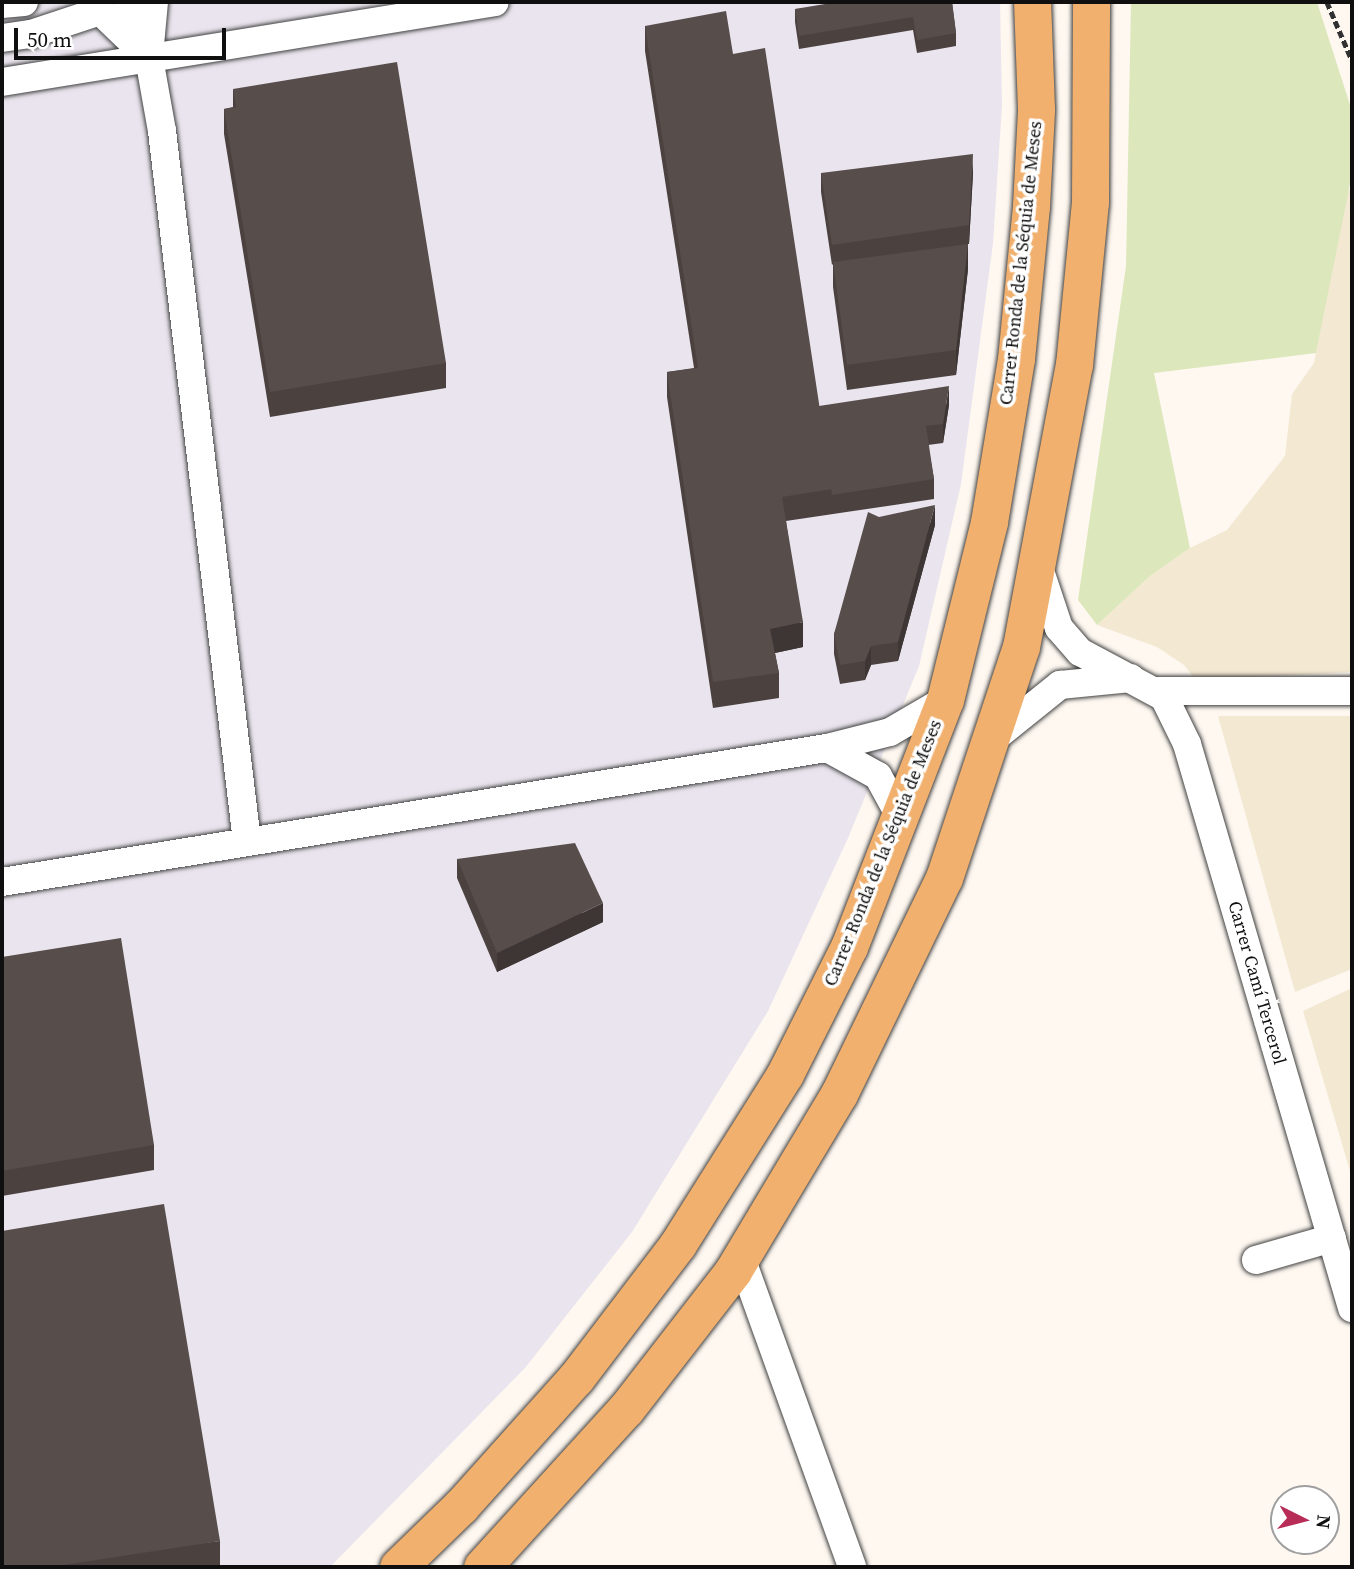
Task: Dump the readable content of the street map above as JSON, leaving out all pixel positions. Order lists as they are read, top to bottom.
{
  "streets": {
    "main road": ["Carrer Ronda de la Séquia de Meses"],
    "street": ["Carrer Camí Tercerol"]
  },
  "scale_bar": "50 m",
  "north": "right"
}
